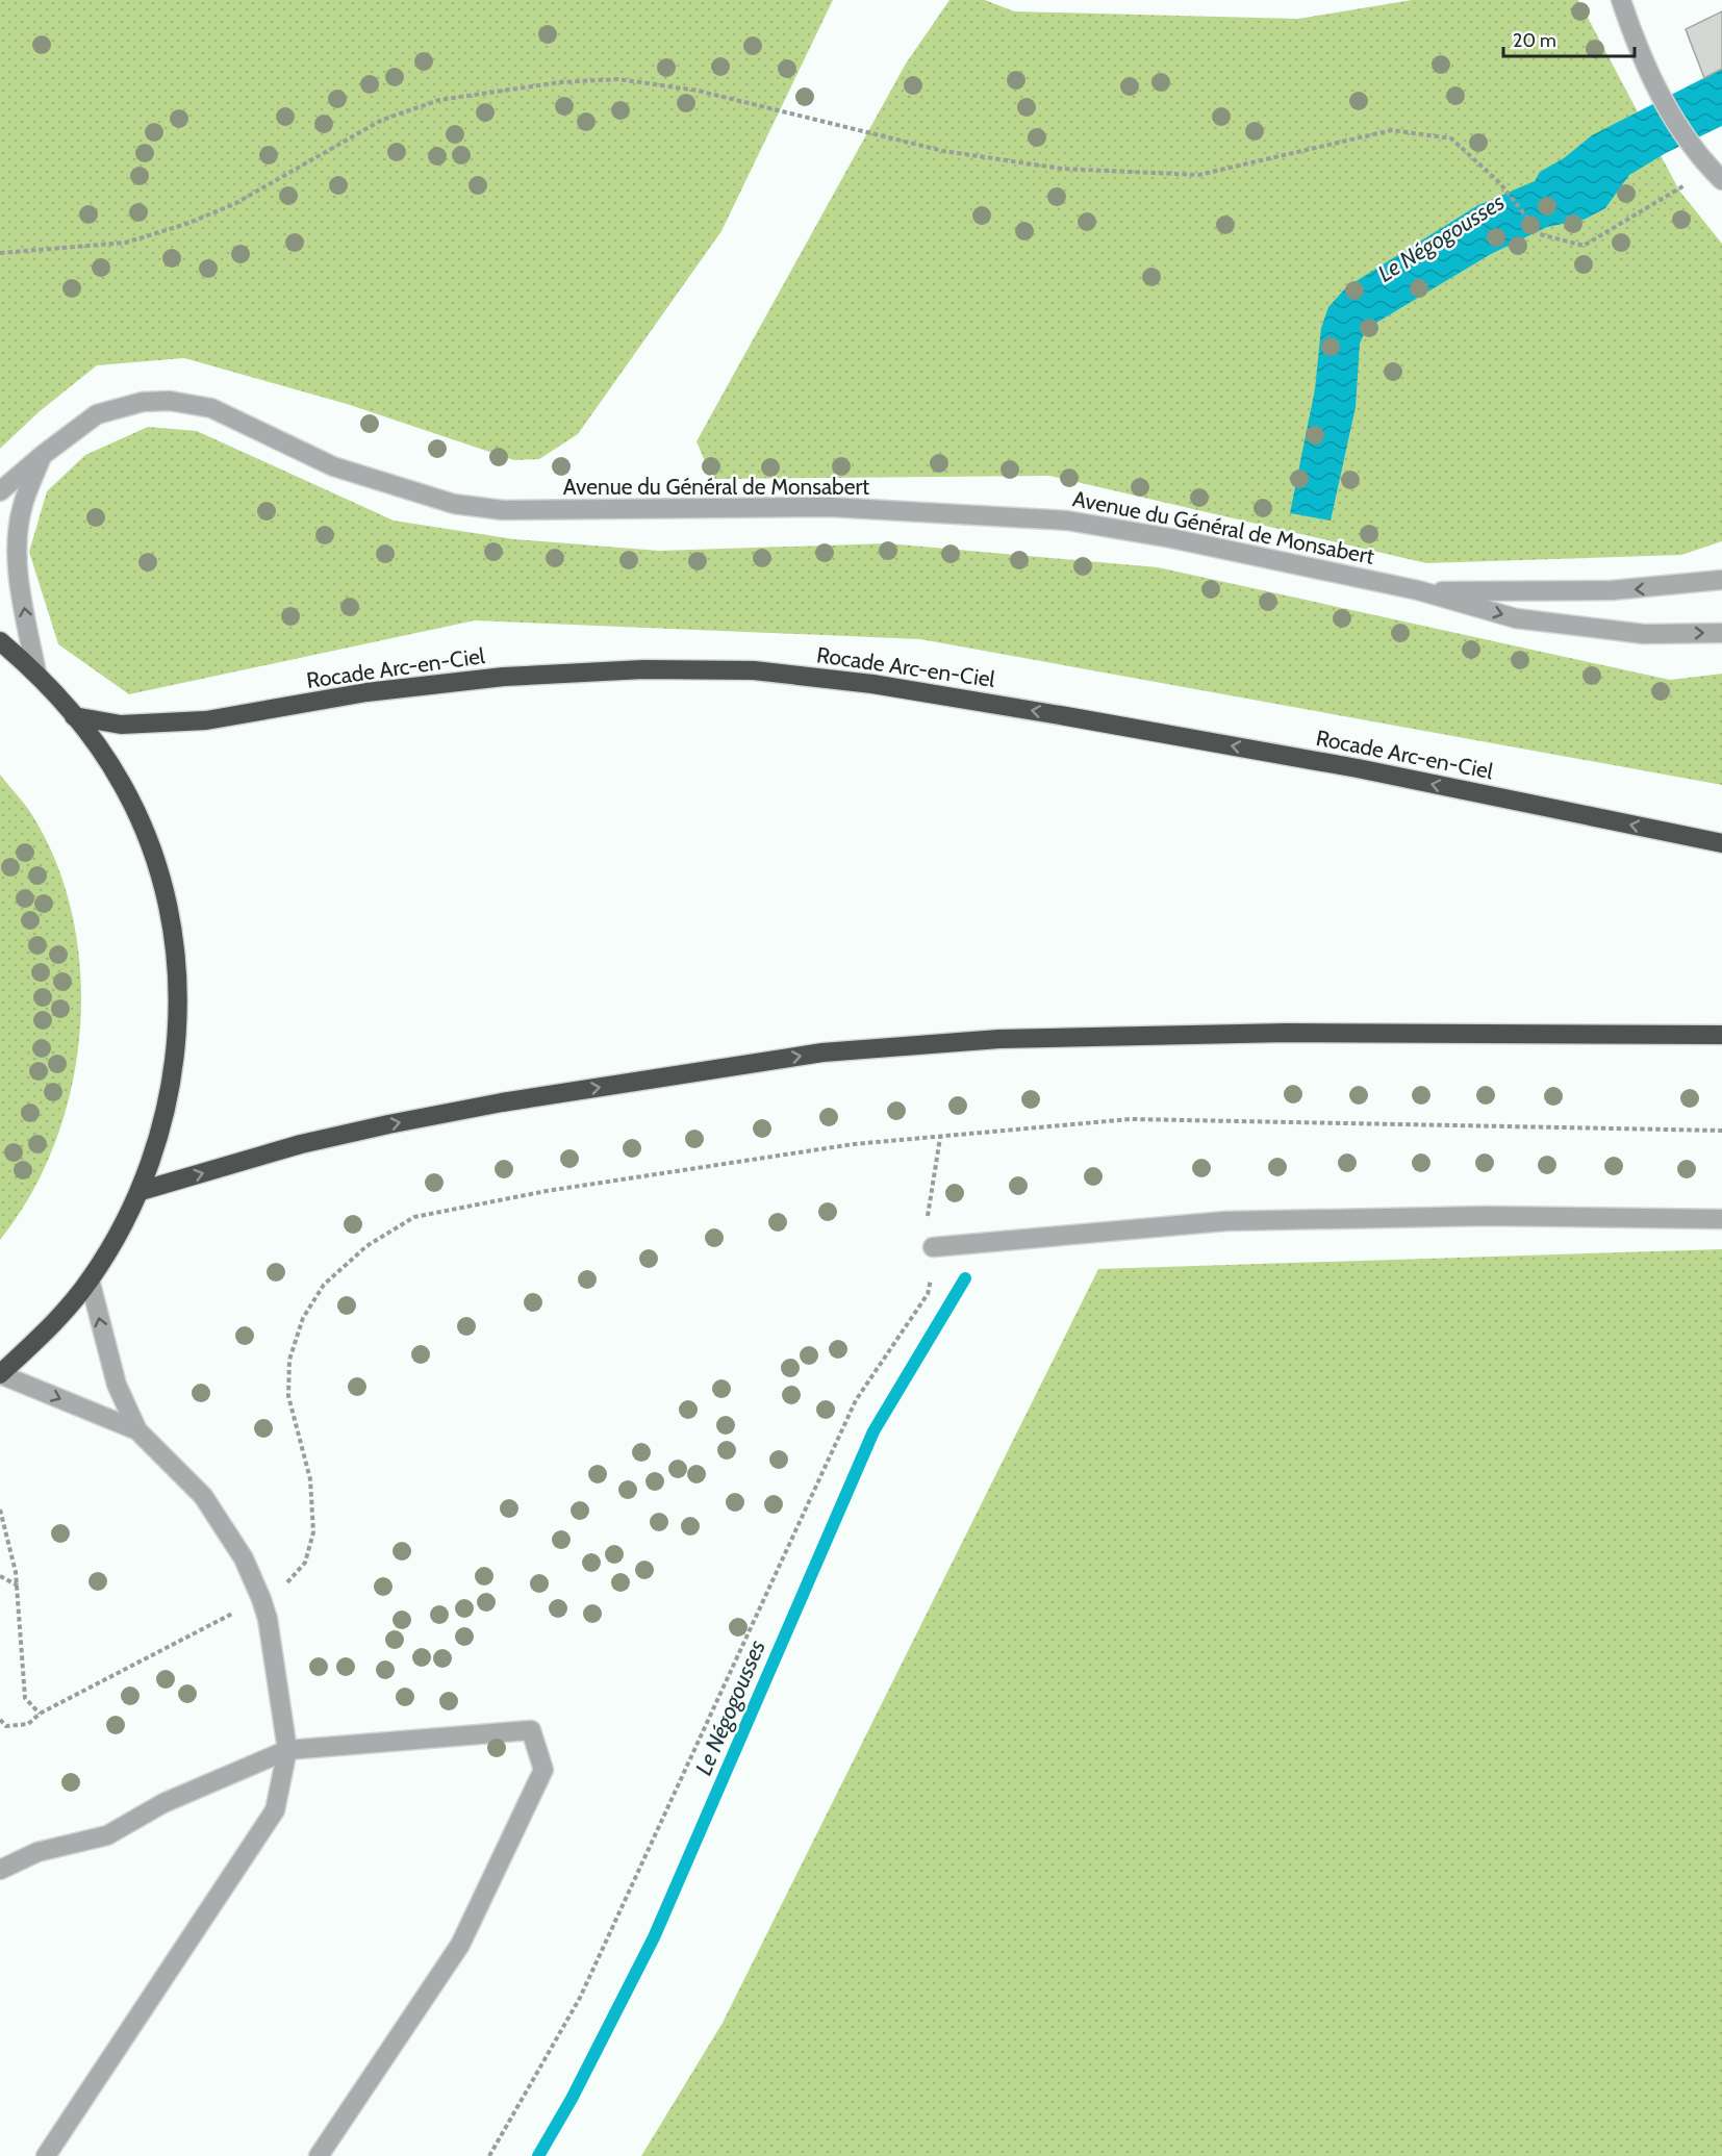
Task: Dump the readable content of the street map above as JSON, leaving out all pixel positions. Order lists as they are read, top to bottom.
{
  "streets": {
    "highway": ["Rocade Arc-en-Ciel"],
    "street": ["Avenue du Général de Monsabert"]
  },
  "one_way": ["Rocade Arc-en-Ciel"],
  "water": ["Le Négogousses"],
  "scale_bar": "20 m"
}
